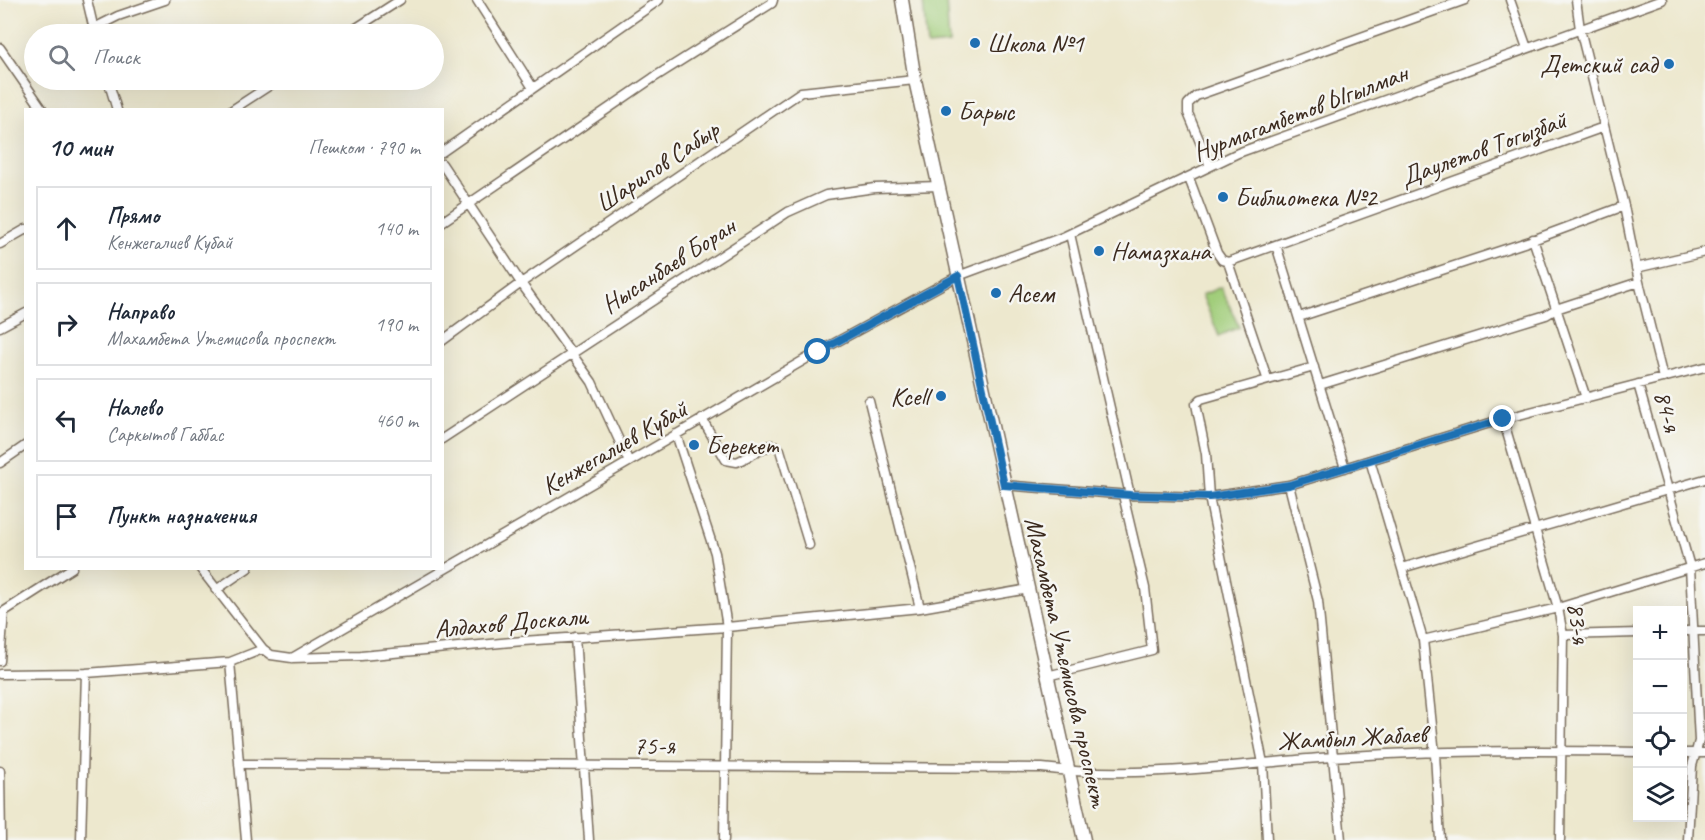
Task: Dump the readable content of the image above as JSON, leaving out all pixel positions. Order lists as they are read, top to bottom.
{
  "streets": {
    "street": [
      "Нурмагамбетов Ыгылман",
      "Даулетов Тогызбай",
      "Шарипов Сабыр",
      "Нысанбаев Боран",
      "84-я",
      "Кенжегалиев Кубай",
      "Алдахов Доскали",
      "83-я",
      "Махамбета Утемисова проспект",
      "Жамбыл Жабаев",
      "75-я"
    ]
  },
  "crossings": [
    ["Нурмагамбетов Ыгылман", "Кенжегалиев Кубай"],
    ["Нурмагамбетов Ыгылман", "Махамбета Утемисова проспект"],
    ["Шарипов Сабыр", "Махамбета Утемисова проспект"],
    ["Нысанбаев Боран", "Махамбета Утемисова проспект"],
    ["Кенжегалиев Кубай", "Алдахов Доскали"],
    ["Кенжегалиев Кубай", "Махамбета Утемисова проспект"],
    ["Алдахов Доскали", "Махамбета Утемисова проспект"],
    ["83-я", "Жамбыл Жабаев"],
    ["Махамбета Утемисова проспект", "Жамбыл Жабаев"],
    ["Махамбета Утемисова проспект", "75-я"],
    ["Жамбыл Жабаев", "75-я"]
  ],
  "places": [
    "Школа №1",
    "Детский сад",
    "Барыс",
    "Библиотека №2",
    "Намазхана",
    "Асем",
    "Kcell",
    "Берекет"
  ],
  "page": {
    "search": "Поиск",
    "heading": ["10 мин", "Пешком · 790 m"],
    "list": [
      ["Прямо", "Кенжегалиев Кубай", "140 m"],
      ["Направо", "Махамбета Утемисова проспект", "190 m"],
      ["Налево", "Саркытов Габбас", "460 m"],
      "Пункт назначения"
    ],
    "map_buttons": ["+", "−"]
  }
}
